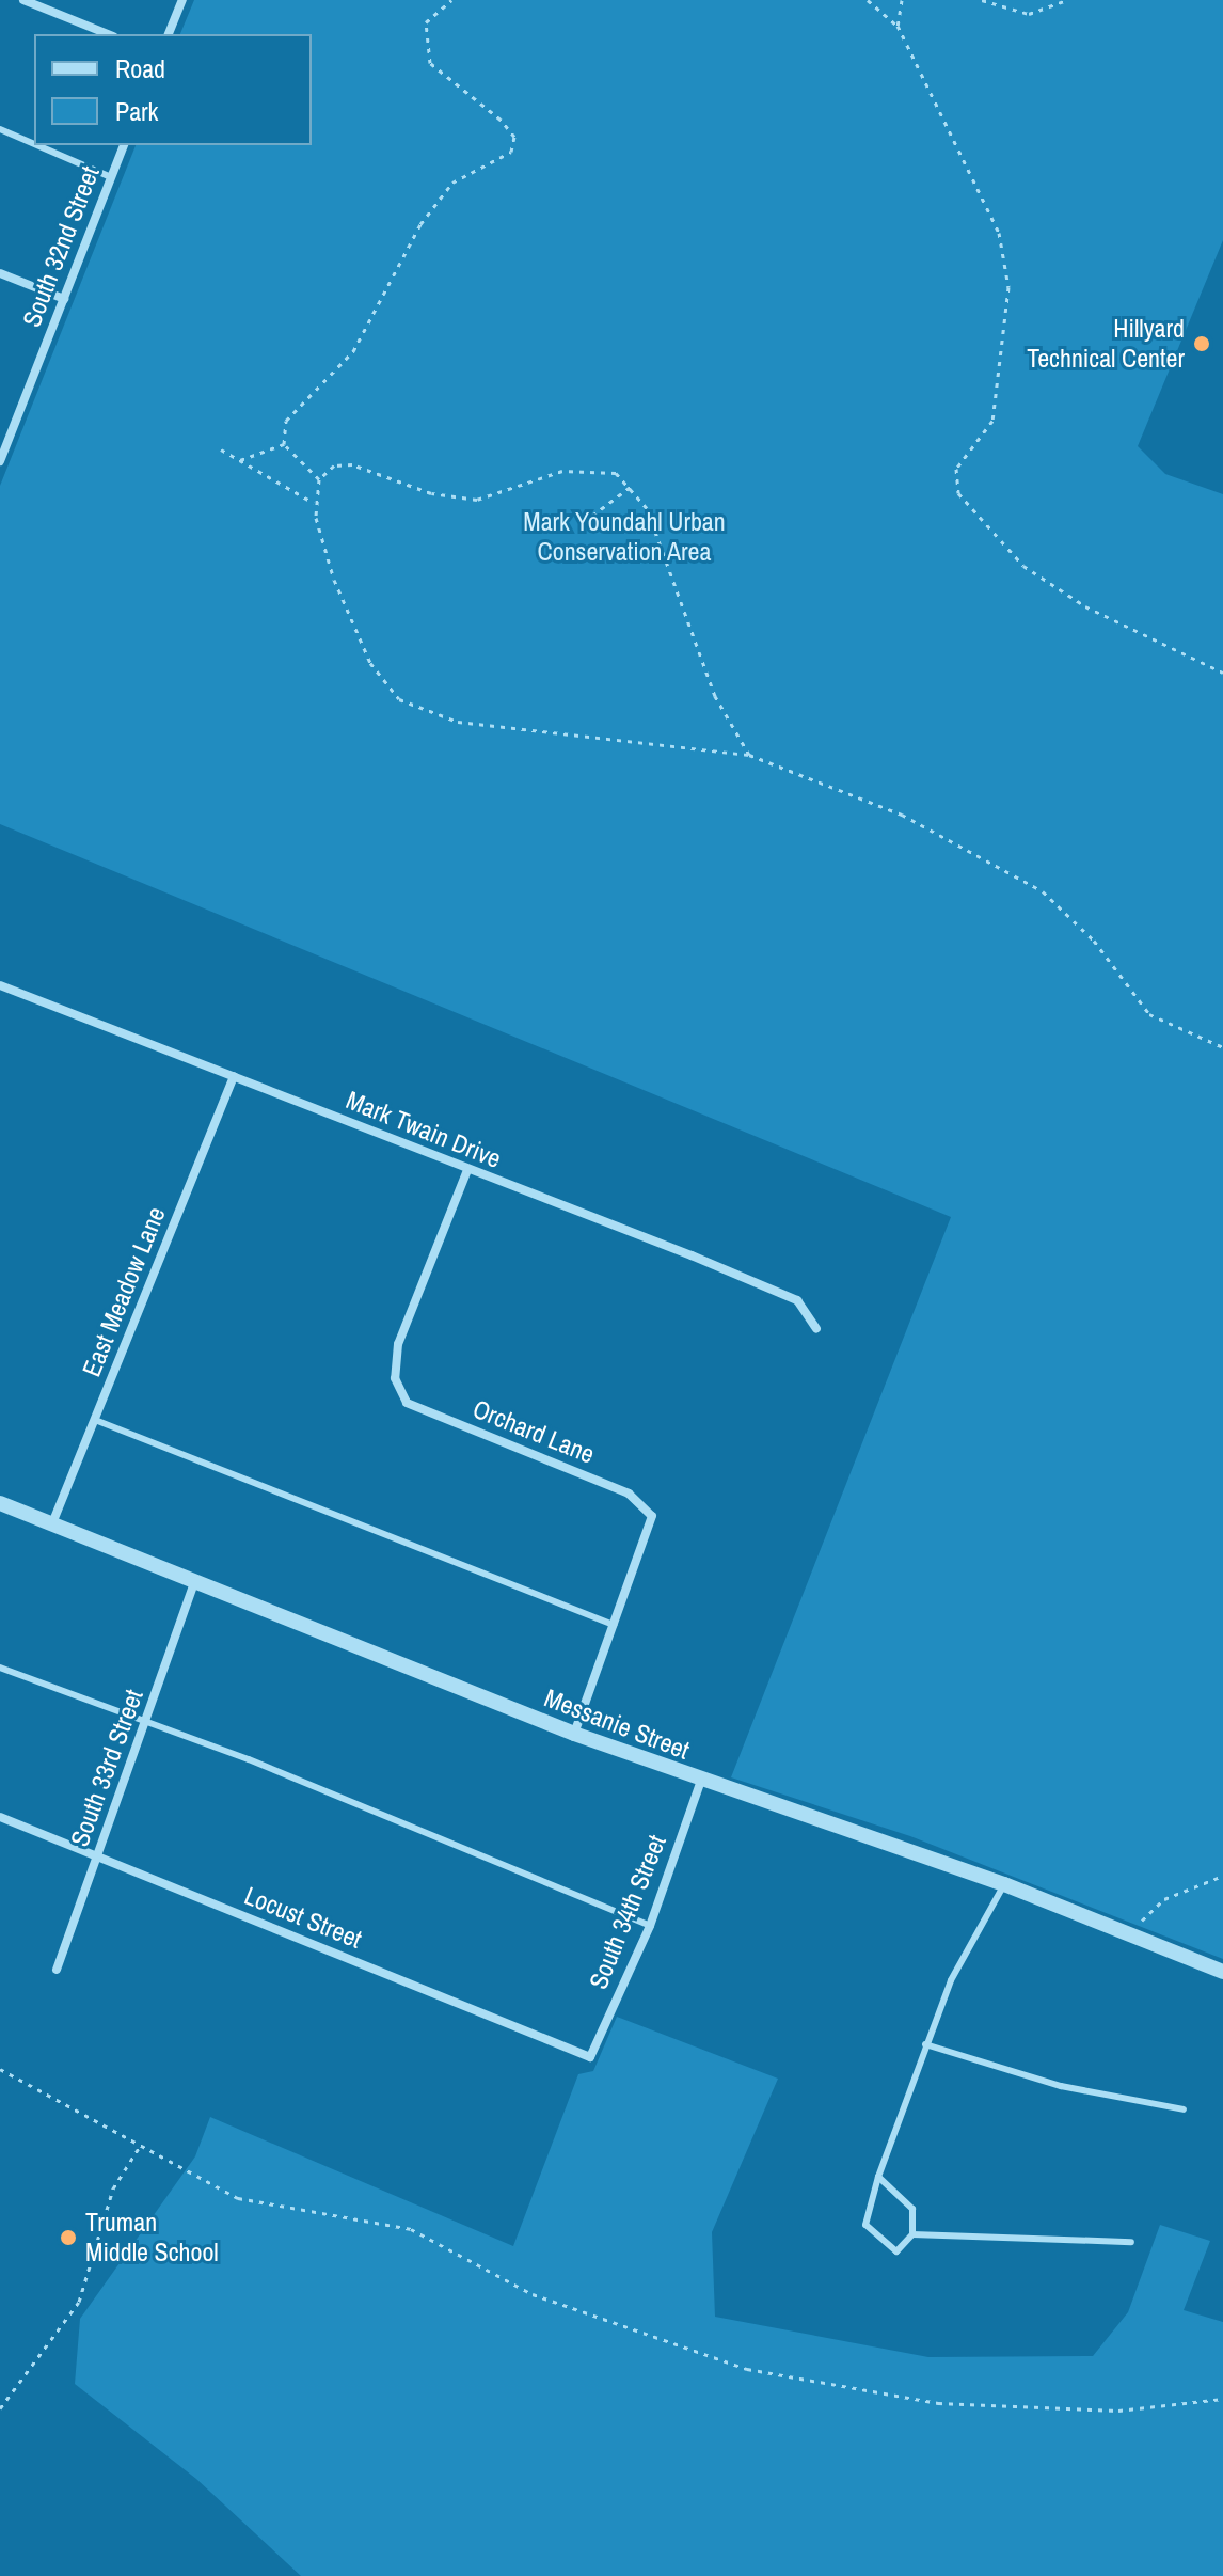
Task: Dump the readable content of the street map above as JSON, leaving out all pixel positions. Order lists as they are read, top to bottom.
{
  "streets": {
    "street": [
      "South 32nd Street",
      "Mark Twain Drive",
      "East Meadow Lane",
      "Orchard Lane",
      "Messanie Street",
      "South 33rd Street",
      "South 34th Street",
      "Locust Street"
    ]
  },
  "crossings": [
    ["Mark Twain Drive", "East Meadow Lane"],
    ["Mark Twain Drive", "Orchard Lane"],
    ["East Meadow Lane", "Messanie Street"],
    ["Orchard Lane", "Messanie Street"],
    ["Messanie Street", "South 33rd Street"],
    ["Messanie Street", "South 34th Street"],
    ["South 33rd Street", "Locust Street"],
    ["South 34th Street", "Locust Street"]
  ],
  "parks": ["Mark Youndahl Urban Conservation Area"],
  "places": ["Hillyard Technical Center", "Truman Middle School"],
  "legend": ["Road", "Park"]
}
